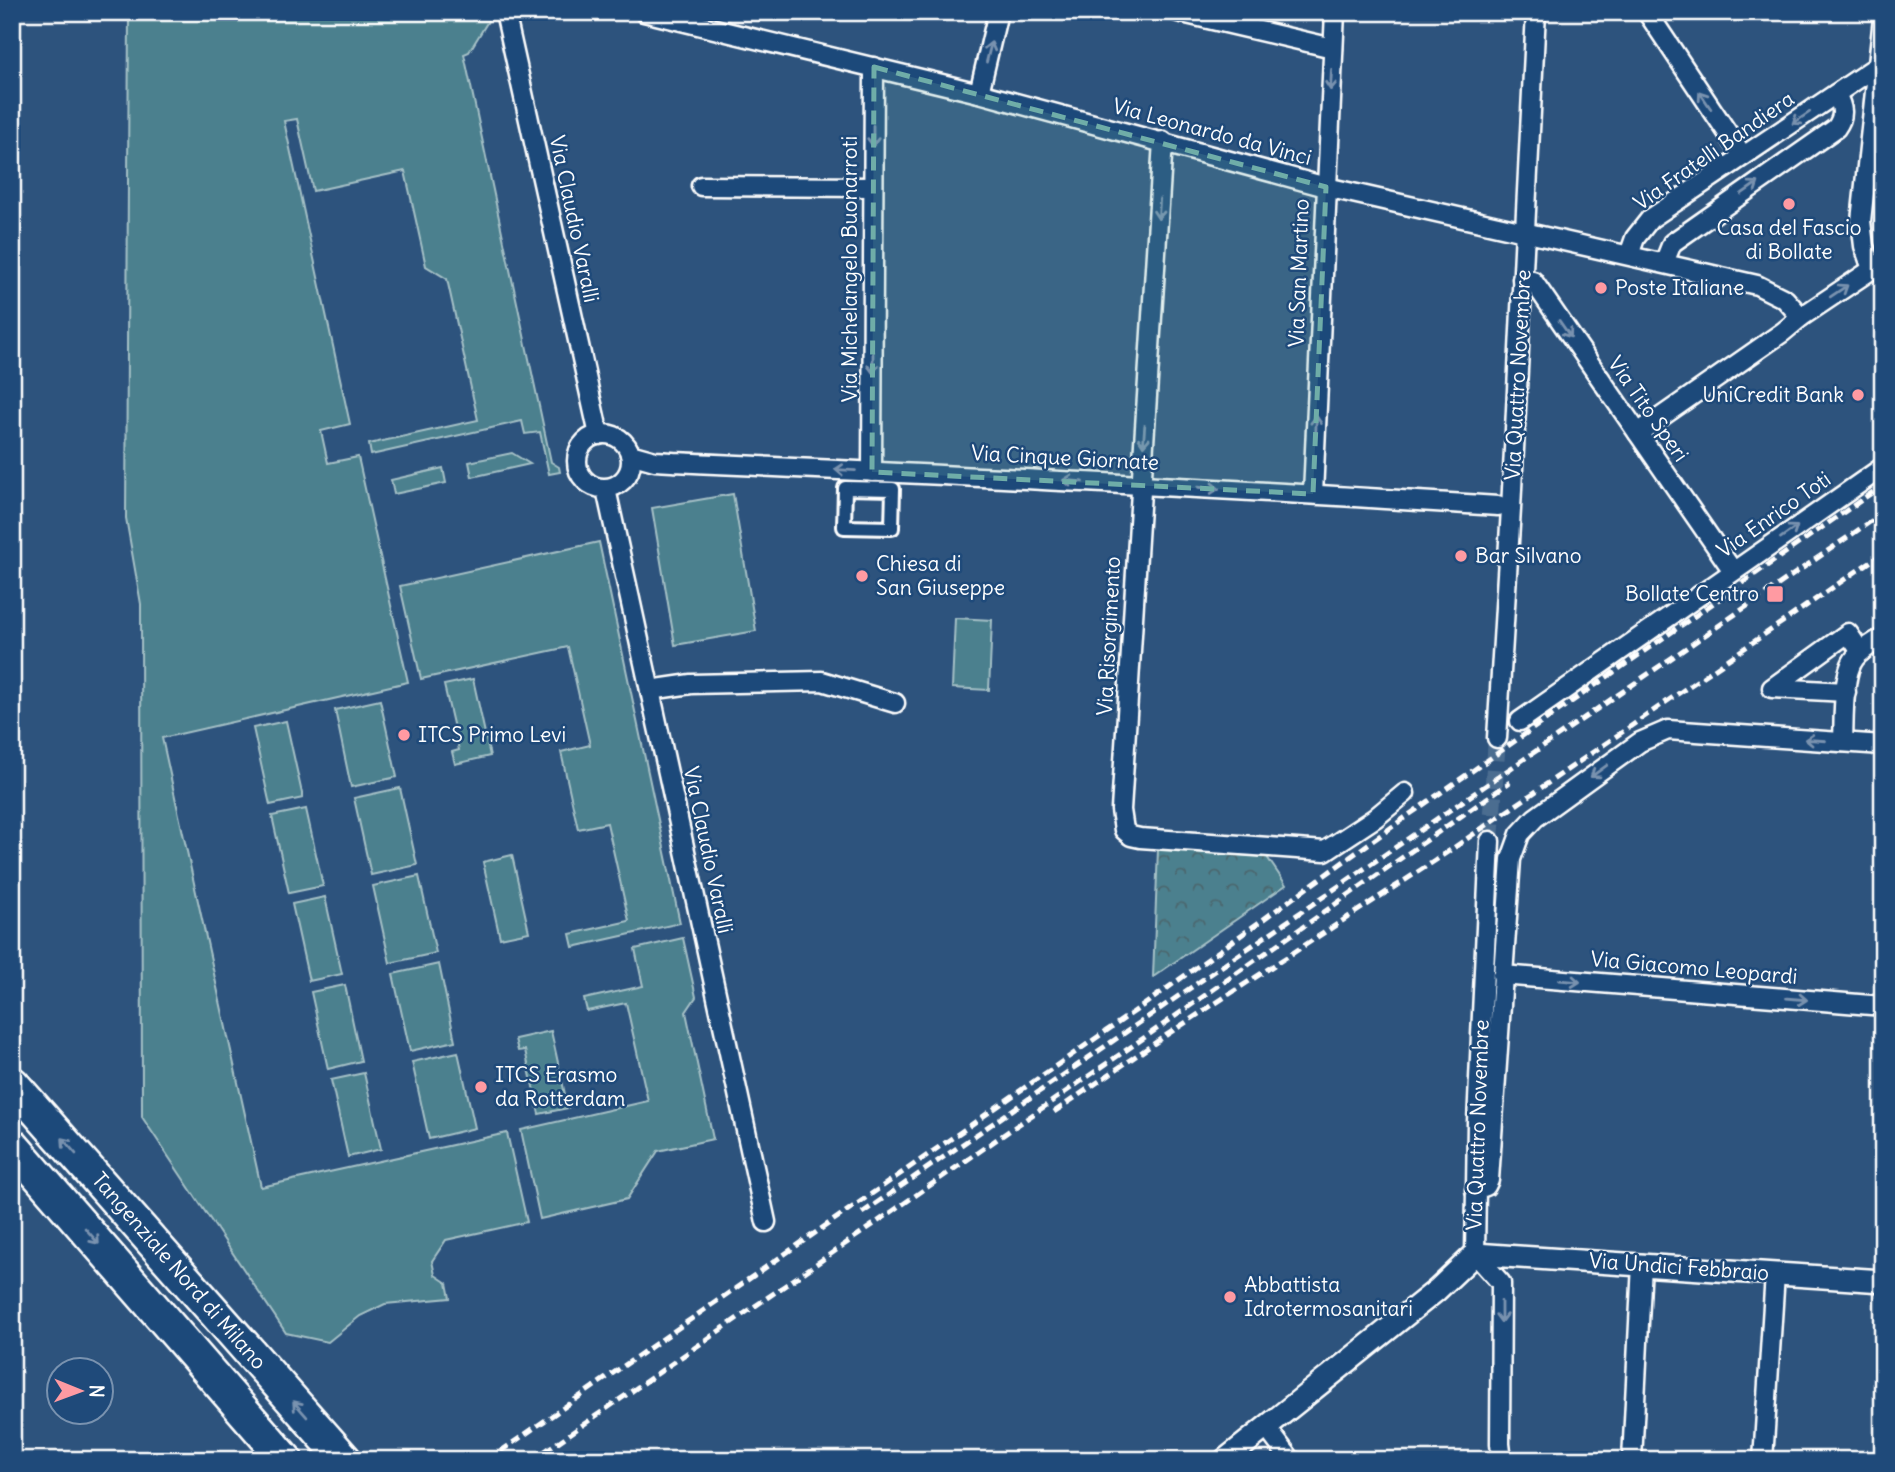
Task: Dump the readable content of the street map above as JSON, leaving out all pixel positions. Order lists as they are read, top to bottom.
{
  "streets": {
    "highway": ["Tangenziale Nord di Milano"],
    "street": [
      "Via Leonardo da Vinci",
      "Via Fratelli Bandiera",
      "Via Claudio Varalli",
      "Via Michelangelo Buonarroti",
      "Via San Martino",
      "Via Quattro Novembre",
      "Via Tito Speri",
      "Via Cinque Giornate",
      "Via Enrico Toti",
      "Via Risorgimento",
      "Via Giacomo Leopardi",
      "Via Undici Febbraio"
    ]
  },
  "crossings": [
    ["Via Leonardo da Vinci", "Via Fratelli Bandiera"],
    ["Via Leonardo da Vinci", "Via Michelangelo Buonarroti"],
    ["Via Leonardo da Vinci", "Via San Martino"],
    ["Via Leonardo da Vinci", "Via Quattro Novembre"],
    ["Via Leonardo da Vinci", "Via Risorgimento"],
    ["Via Claudio Varalli", "Via Cinque Giornate"],
    ["Via Michelangelo Buonarroti", "Via Cinque Giornate"],
    ["Via San Martino", "Via Cinque Giornate"],
    ["Via Quattro Novembre", "Via Tito Speri"],
    ["Via Quattro Novembre", "Via Undici Febbraio"],
    ["Via Tito Speri", "Via Enrico Toti"],
    ["Via Cinque Giornate", "Via Risorgimento"]
  ],
  "one_way": [
    "Via Michelangelo Buonarroti",
    "Via Tito Speri",
    "Via Enrico Toti",
    "Via Giacomo Leopardi"
  ],
  "places": {
    "other": [
      "Casa del Fascio di Bollate",
      "Poste Italiane",
      "UniCredit Bank",
      "Bar Silvano",
      "Chiesa di San Giuseppe",
      "ITCS Primo Levi",
      "ITCS Erasmo da Rotterdam",
      "Abbattista Idrotermosanitari"
    ],
    "transit": ["Bollate Centro"]
  },
  "north": "right"
}
